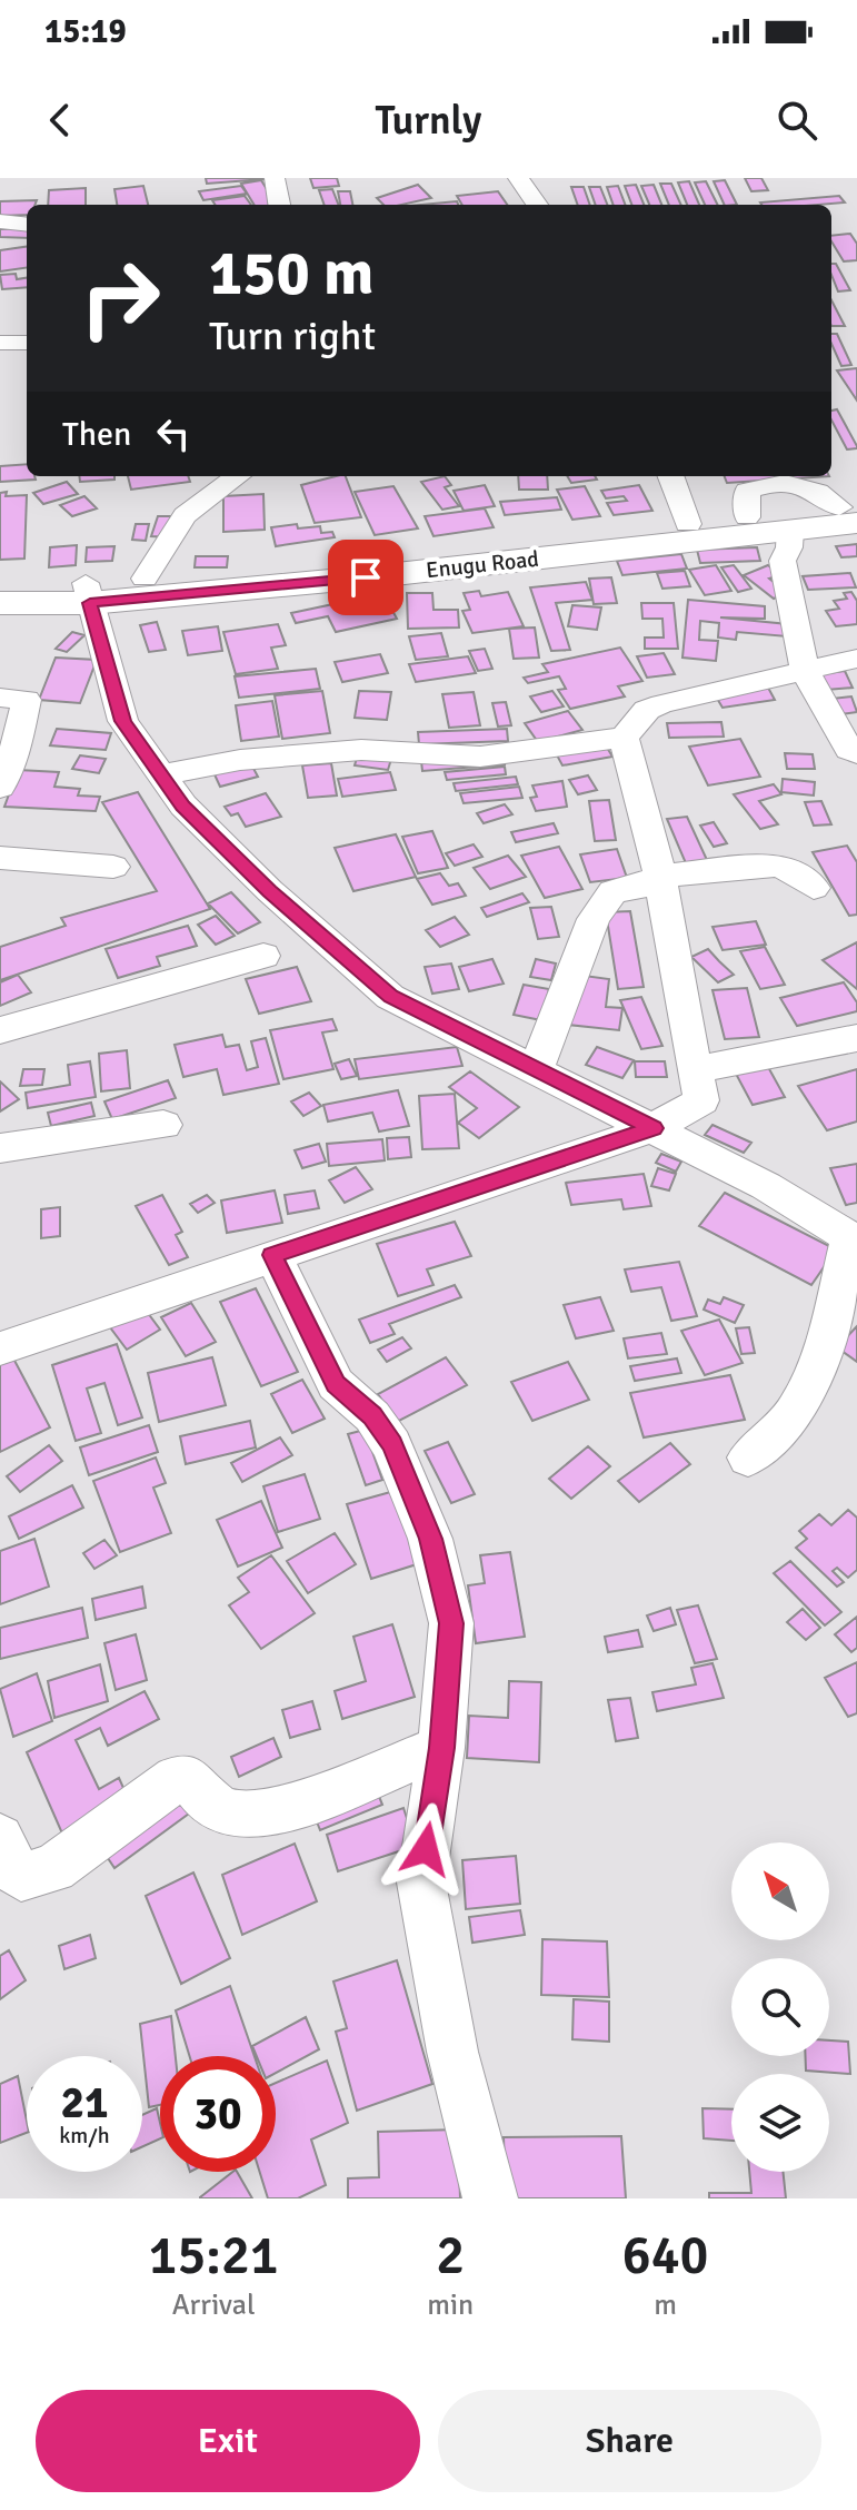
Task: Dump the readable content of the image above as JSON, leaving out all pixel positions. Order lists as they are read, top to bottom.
{
  "streets": {
    "main road": ["Enugu Road"]
  },
  "north": "top left",
  "page": {
    "status": "15:19",
    "header": "Turnly",
    "turn": ["150 m", "Turn right"],
    "then": "Then",
    "speed": "21 km/h",
    "limit": "30",
    "eta": [
      "15:21",
      "Arrival",
      "2",
      "min",
      "640",
      "m"
    ],
    "buttons": ["Exit", "Share"]
  }
}
